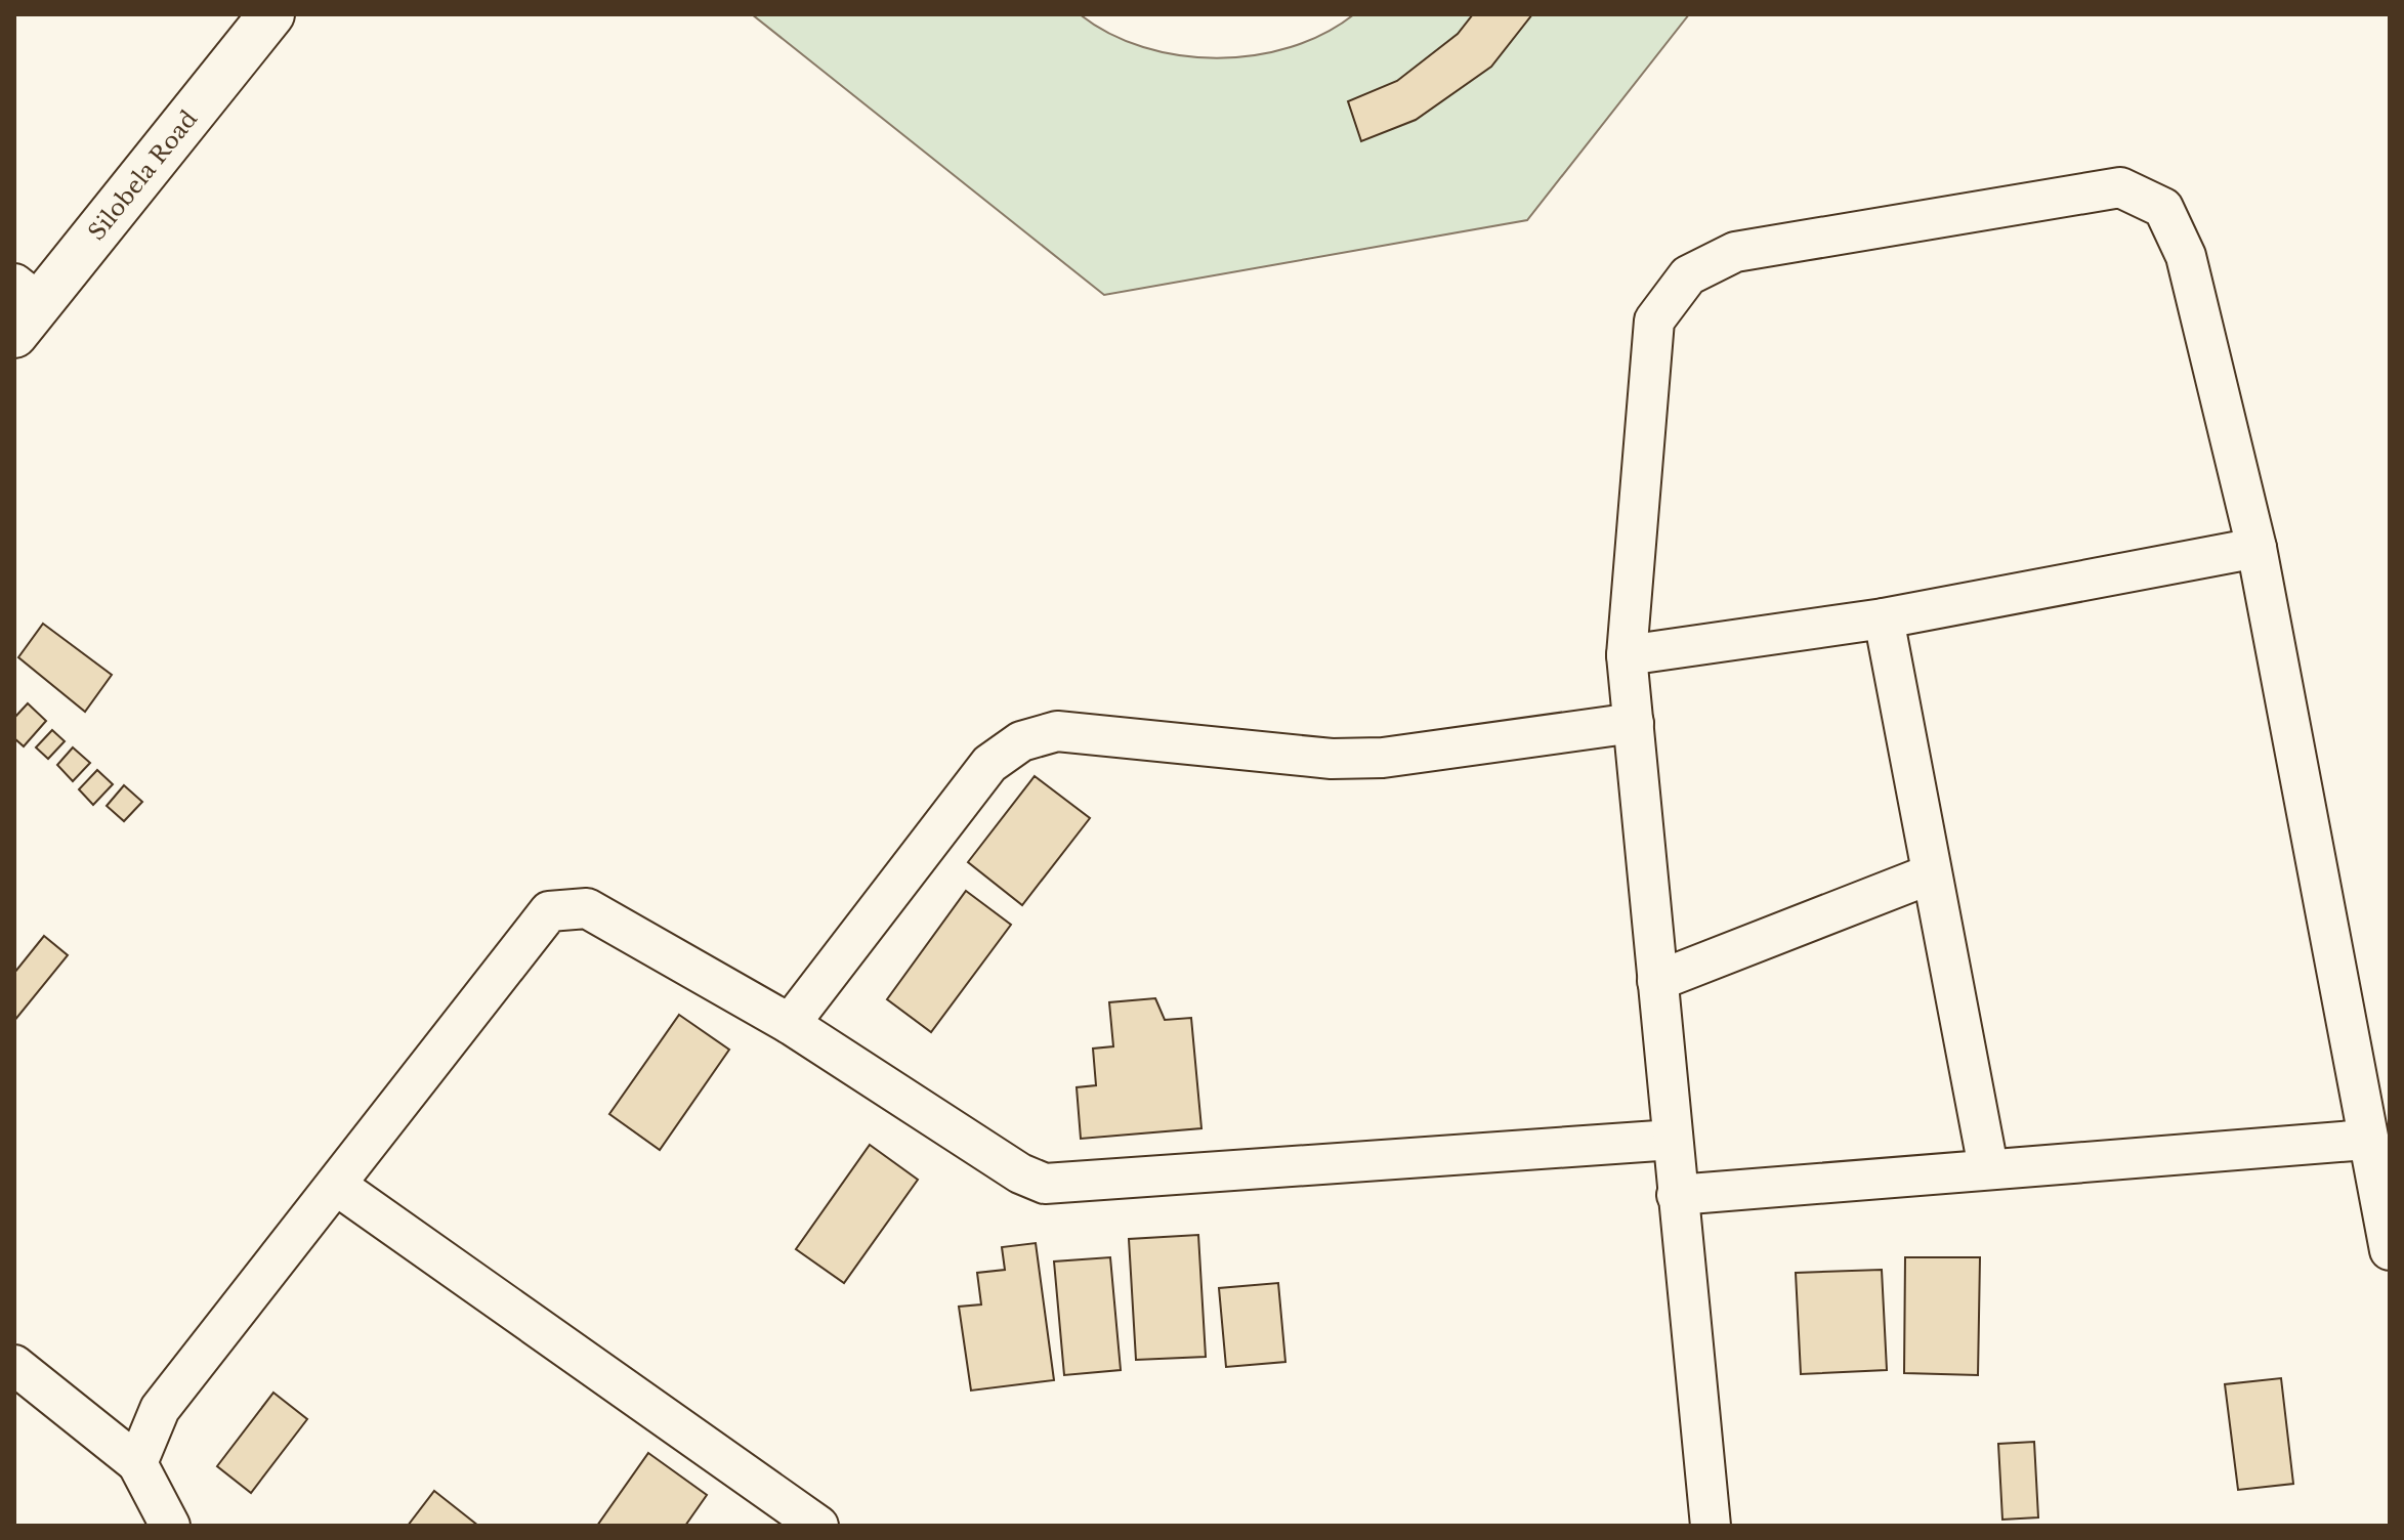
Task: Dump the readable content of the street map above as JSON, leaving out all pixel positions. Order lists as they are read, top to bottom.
{
  "streets": {
    "street": ["Silobela Road"]
  }
}
